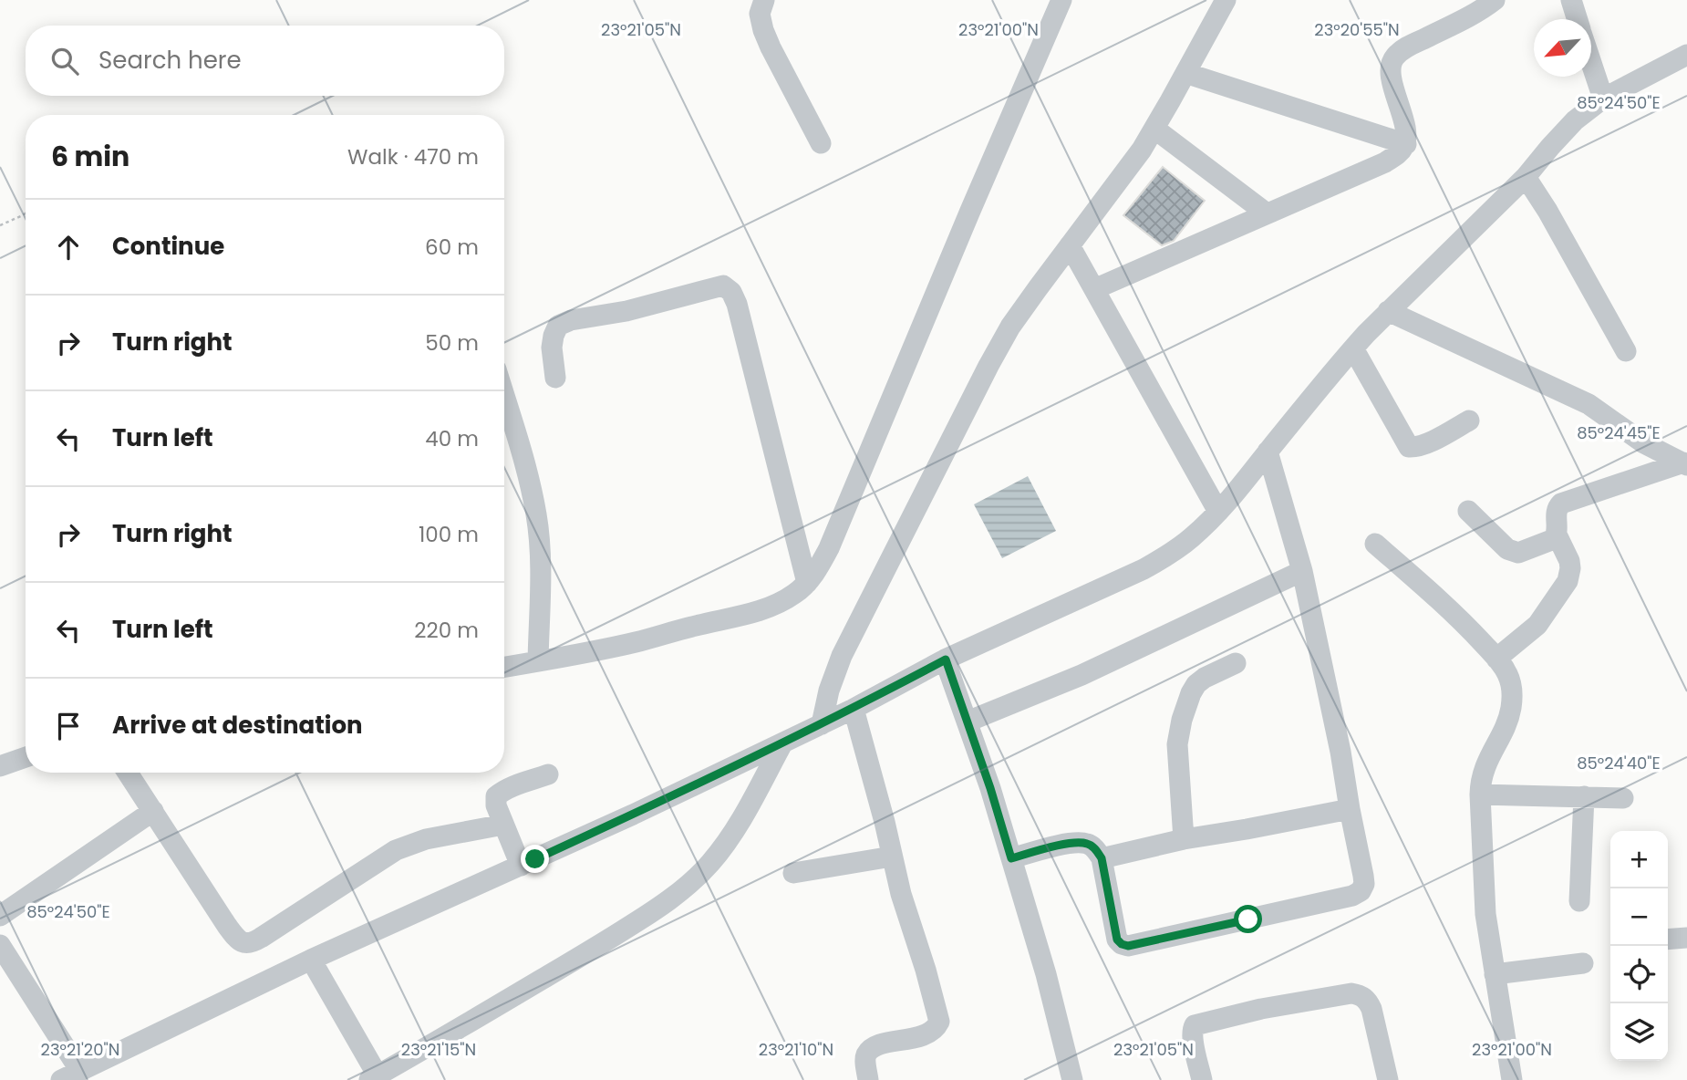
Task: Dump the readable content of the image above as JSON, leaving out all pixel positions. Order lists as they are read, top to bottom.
{
  "north": "bottom left",
  "page": {
    "search": "Search here",
    "heading": ["6 min", "Walk · 470 m"],
    "list": [
      ["Continue", "60 m"],
      ["Turn right", "50 m"],
      ["Turn left", "40 m"],
      ["Turn right", "100 m"],
      ["Turn left", "220 m"],
      "Arrive at destination"
    ],
    "map_buttons": ["+", "−"]
  },
  "coordinates": [
    "23°21'05\"N",
    "23°21'00\"N",
    "23°20'55\"N",
    "85°24'50\"E",
    "85°24'45\"E",
    "85°24'40\"E",
    "23°21'20\"N",
    "23°21'15\"N",
    "23°21'10\"N"
  ]
}
